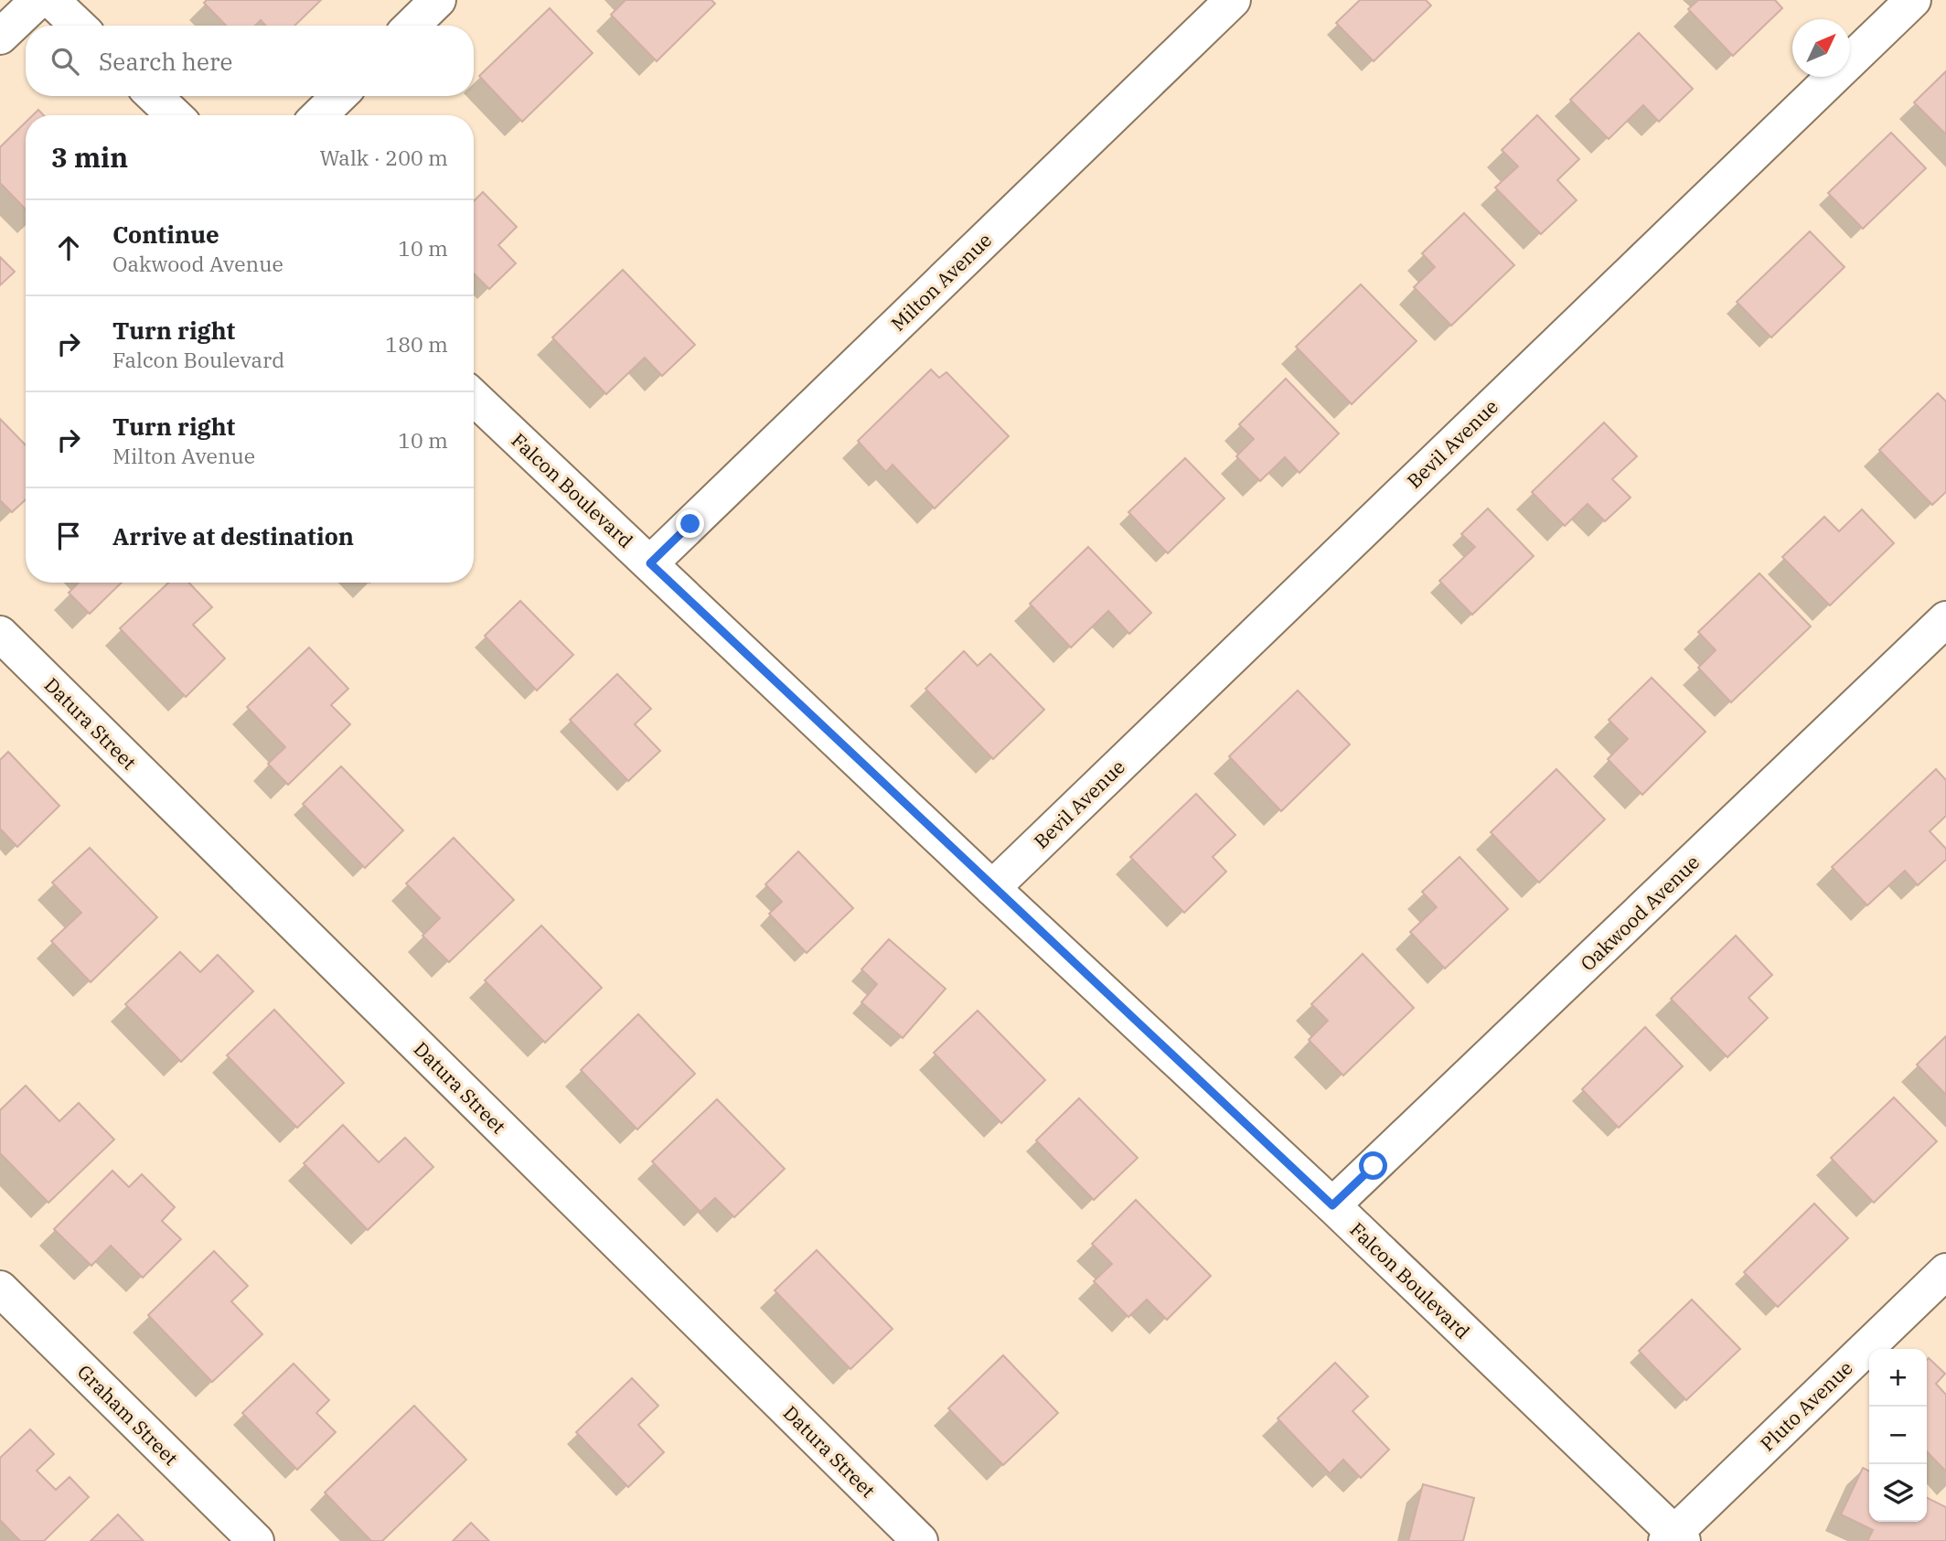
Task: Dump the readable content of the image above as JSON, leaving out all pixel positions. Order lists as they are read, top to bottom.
{
  "streets": {
    "street": [
      "Milton Avenue",
      "Bevil Avenue",
      "Falcon Boulevard",
      "Datura Street",
      "Oakwood Avenue",
      "Pluto Avenue",
      "Graham Street"
    ]
  },
  "crossings": [
    ["Milton Avenue", "Falcon Boulevard"],
    ["Bevil Avenue", "Falcon Boulevard"],
    ["Falcon Boulevard", "Oakwood Avenue"],
    ["Falcon Boulevard", "Pluto Avenue"]
  ],
  "north": "top right",
  "page": {
    "search": "Search here",
    "heading": ["3 min", "Walk · 200 m"],
    "list": [
      ["Continue", "Oakwood Avenue", "10 m"],
      ["Turn right", "Falcon Boulevard", "180 m"],
      ["Turn right", "Milton Avenue", "10 m"],
      "Arrive at destination"
    ],
    "map_buttons": ["+", "−"]
  }
}
